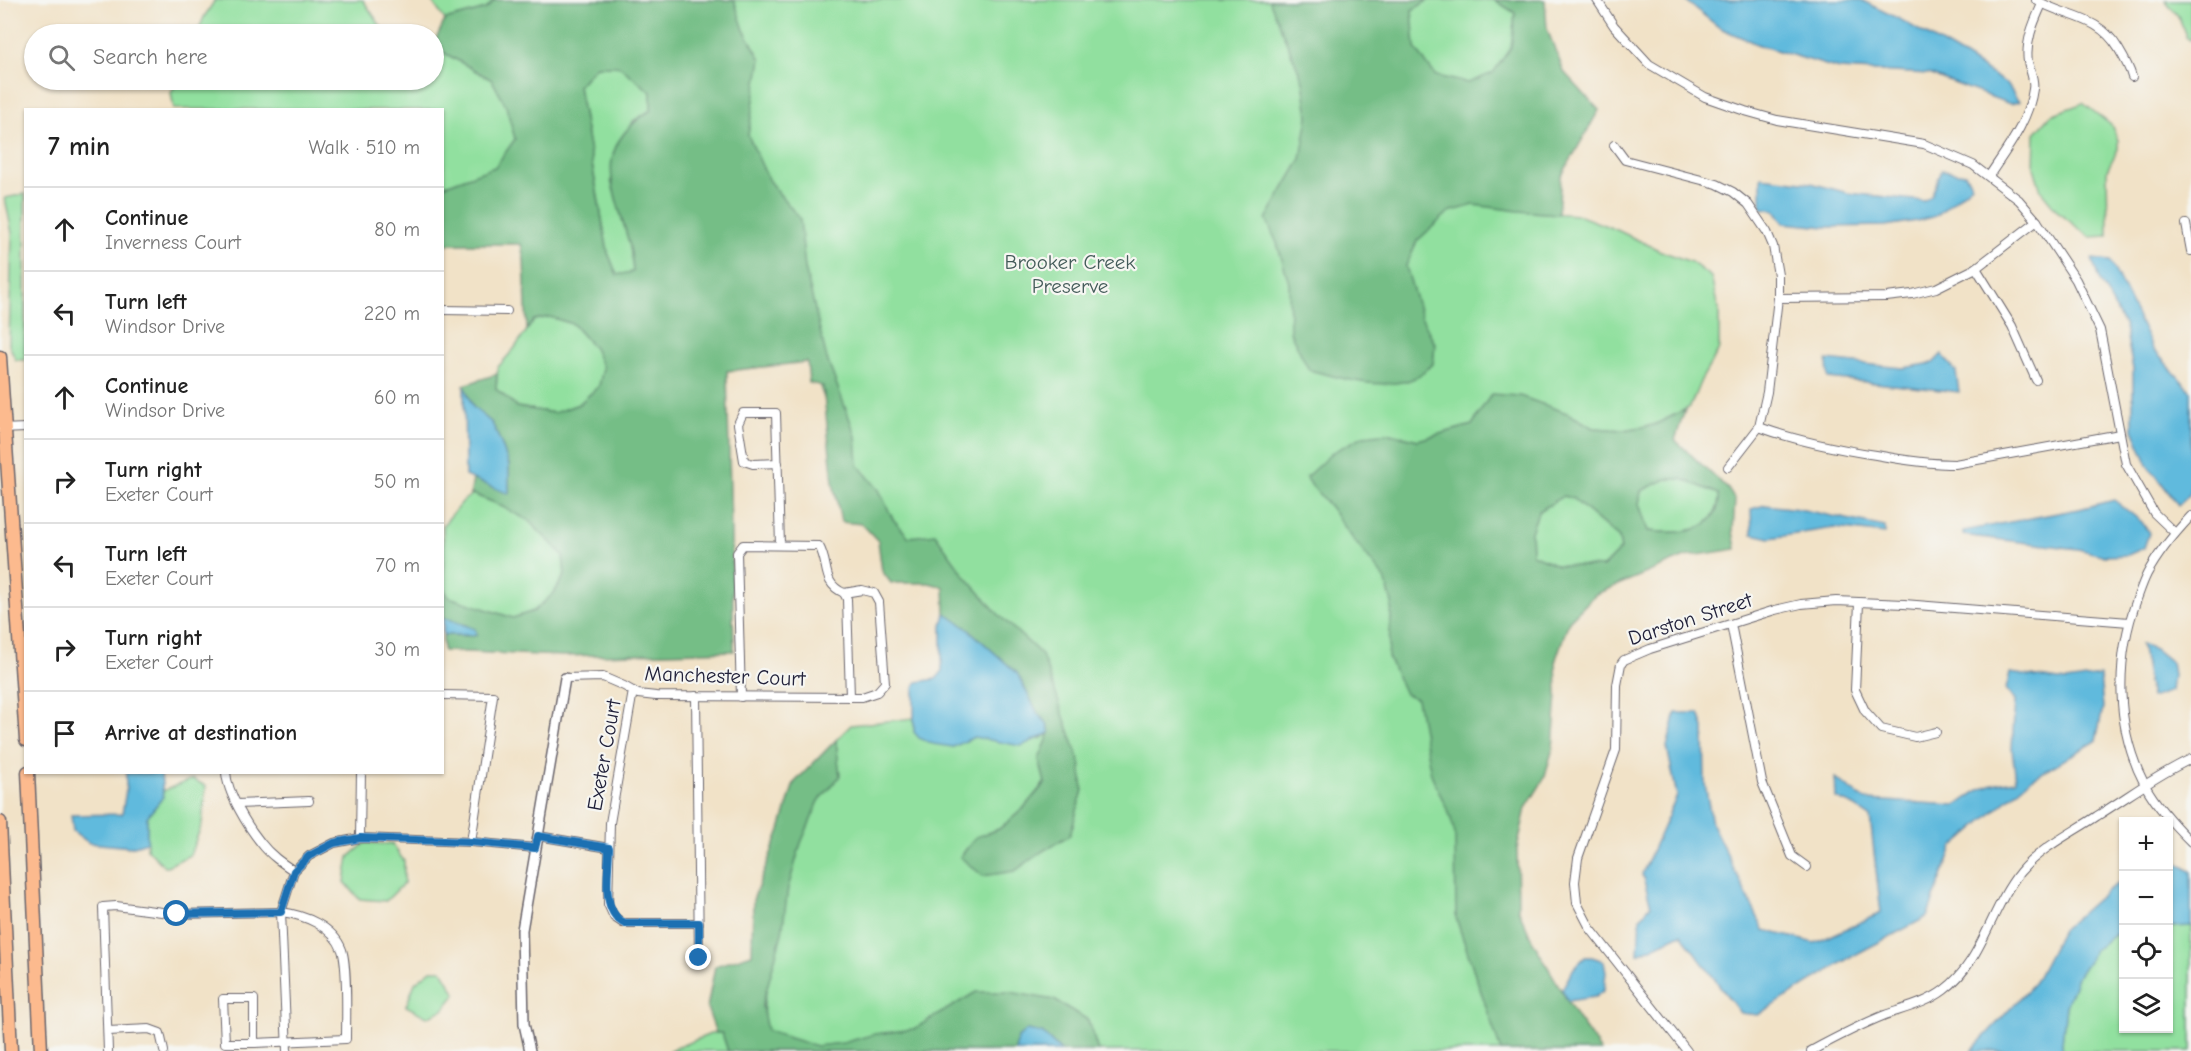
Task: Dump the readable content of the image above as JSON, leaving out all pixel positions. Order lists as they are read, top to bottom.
{
  "streets": {
    "street": ["Darston Street", "Manchester Court", "Exeter Court"]
  },
  "crossings": [
    ["Manchester Court", "Exeter Court"]
  ],
  "parks": ["Brooker Creek Preserve"],
  "page": {
    "search": "Search here",
    "heading": ["7 min", "Walk · 510 m"],
    "list": [
      ["Continue", "Inverness Court", "80 m"],
      ["Turn left", "Windsor Drive", "220 m"],
      ["Continue", "Windsor Drive", "60 m"],
      ["Turn right", "Exeter Court", "50 m"],
      ["Turn left", "Exeter Court", "70 m"],
      ["Turn right", "Exeter Court", "30 m"],
      "Arrive at destination"
    ],
    "map_buttons": ["+", "−"]
  }
}
